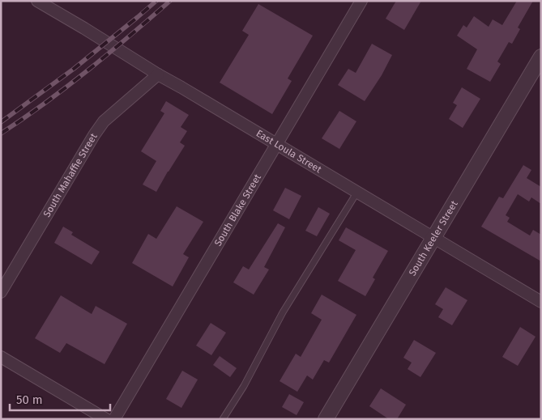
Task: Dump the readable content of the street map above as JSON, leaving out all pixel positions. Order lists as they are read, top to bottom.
{
  "streets": {
    "street": [
      "East Loula Street",
      "South Mahaffie Street",
      "South Blake Street",
      "South Keeler Street"
    ]
  },
  "crossings": [
    ["East Loula Street", "South Mahaffie Street"],
    ["East Loula Street", "South Blake Street"],
    ["East Loula Street", "South Keeler Street"]
  ],
  "scale_bar": "50 m"
}
